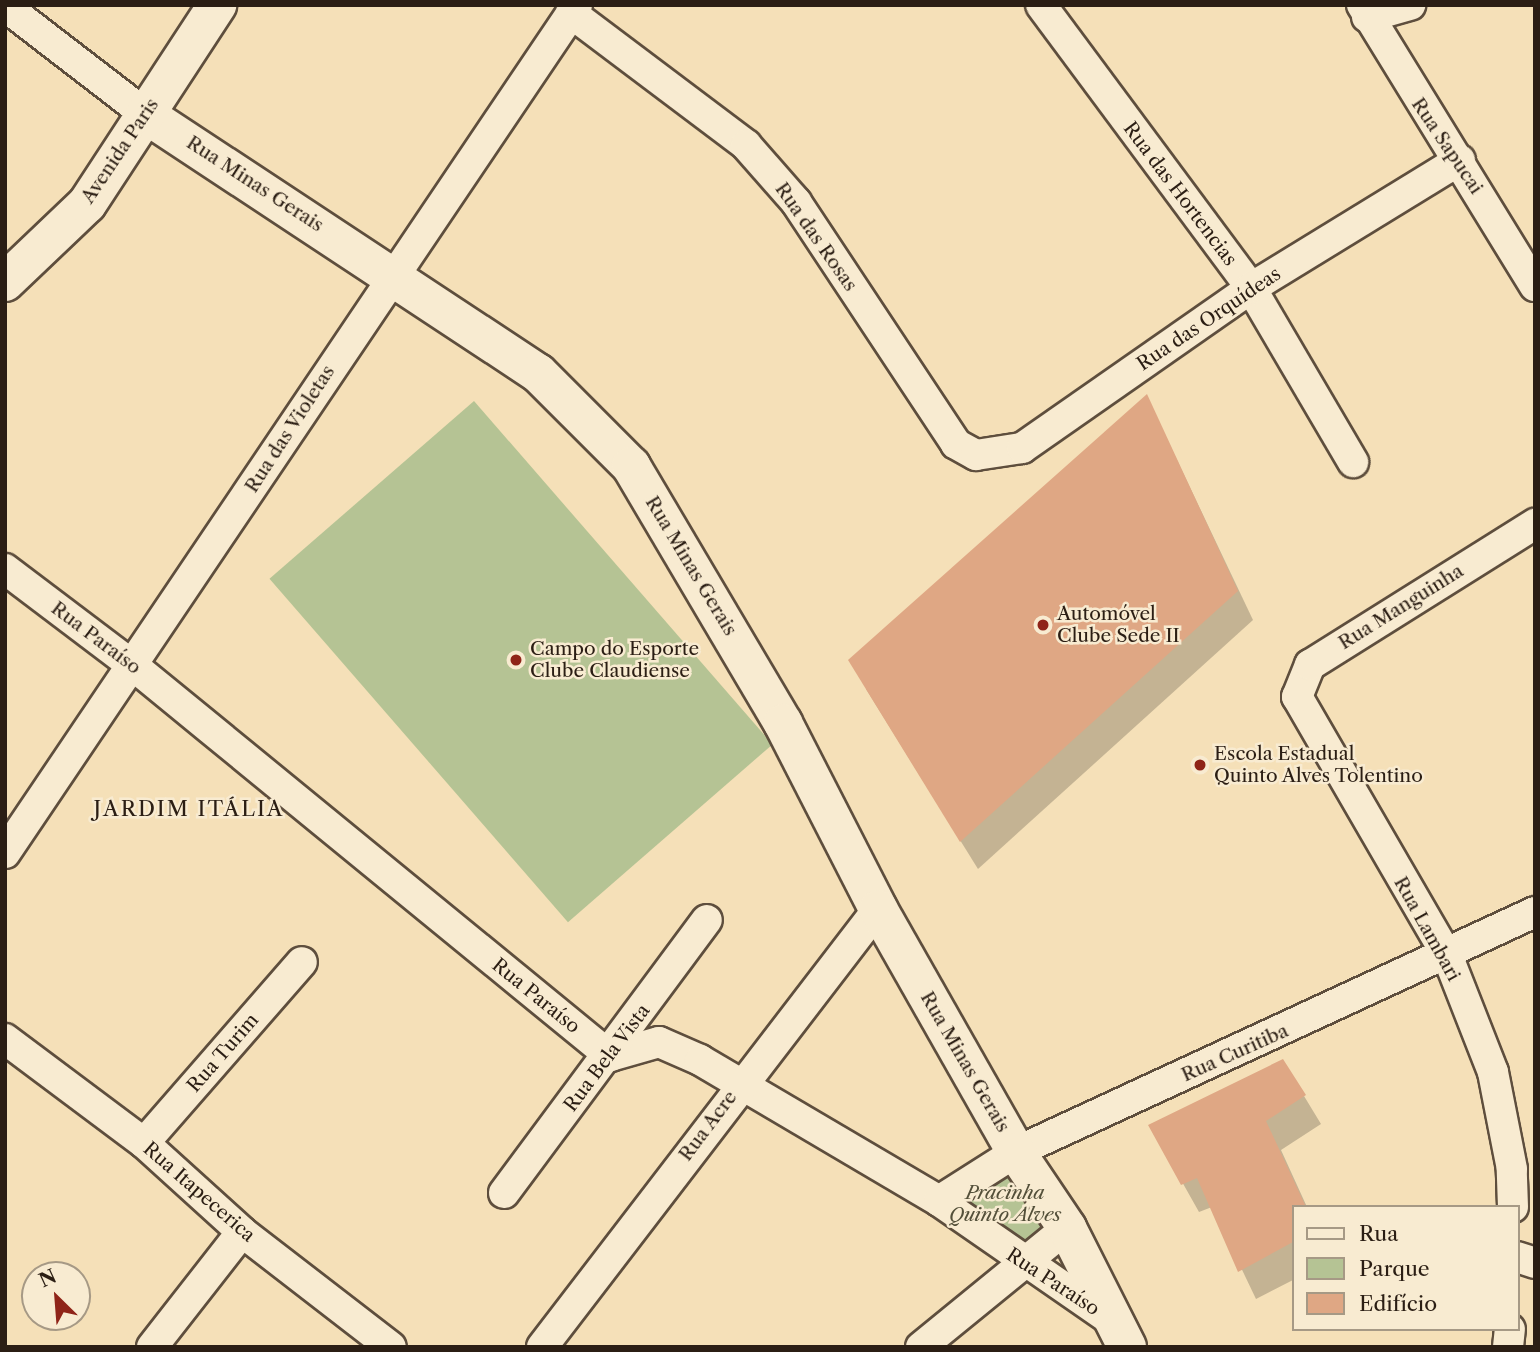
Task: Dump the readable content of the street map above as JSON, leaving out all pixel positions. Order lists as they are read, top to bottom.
{
  "streets": {
    "street": [
      "Rua Sapucai",
      "Avenida Paris",
      "Rua Minas Gerais",
      "Rua das Hortencias",
      "Rua das Rosas",
      "Rua das Orquídeas",
      "Rua das Violetas",
      "Rua Manguinha",
      "Rua Paraíso",
      "Rua Lambari",
      "Rua Turim",
      "Rua Curitiba",
      "Rua Bela Vista",
      "Rua Acre",
      "Rua Itapecerica"
    ]
  },
  "crossings": [
    ["Rua Sapucai", "Rua das Orquídeas"],
    ["Avenida Paris", "Rua Minas Gerais"],
    ["Rua Minas Gerais", "Rua das Violetas"],
    ["Rua Minas Gerais", "Rua Paraíso"],
    ["Rua Minas Gerais", "Rua Curitiba"],
    ["Rua Minas Gerais", "Rua Acre"],
    ["Rua das Hortencias", "Rua das Orquídeas"],
    ["Rua das Rosas", "Rua das Orquídeas"],
    ["Rua das Rosas", "Rua das Violetas"],
    ["Rua das Violetas", "Rua Paraíso"],
    ["Rua Manguinha", "Rua Lambari"],
    ["Rua Paraíso", "Rua Curitiba"],
    ["Rua Paraíso", "Rua Bela Vista"],
    ["Rua Paraíso", "Rua Acre"],
    ["Rua Lambari", "Rua Curitiba"],
    ["Rua Turim", "Rua Itapecerica"]
  ],
  "districts": ["JARDIM ITÁLIA"],
  "parks": ["Pracinha Quinto Alves"],
  "places": ["Automóvel Clube Sede II", "Campo do Esporte Clube Claudiense", "Escola Estadual Quinto Alves Tolentino"],
  "legend": ["Rua", "Parque", "Edifício"],
  "north": "top left"
}
